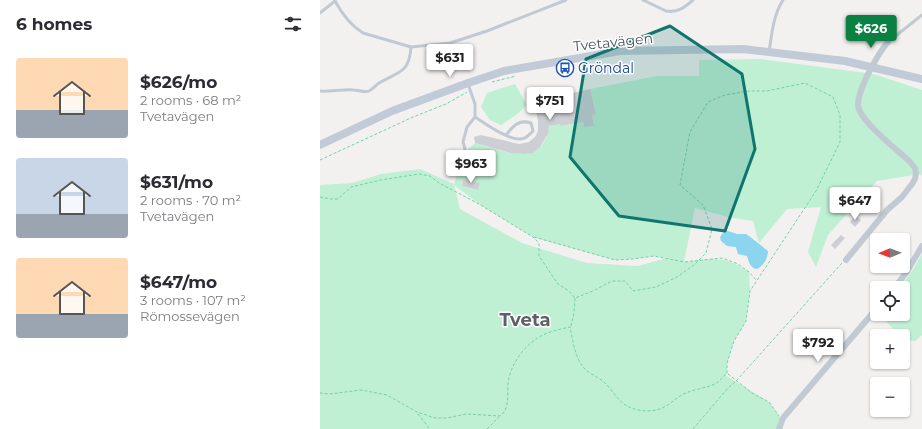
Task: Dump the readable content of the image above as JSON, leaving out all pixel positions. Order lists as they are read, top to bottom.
{
  "streets": {
    "main road": ["Tvetavägen"]
  },
  "districts": ["Tveta"],
  "places": {
    "bus stop": ["Gröndal"]
  },
  "north": "left",
  "page": {
    "heading": "6 homes",
    "price": [
      "$626",
      "$631",
      "$751",
      "$963",
      "$647",
      "$792"
    ],
    "list": [
      {
        "name": "$626/mo",
        "note": "2 rooms · 68 m² · Tvetavägen"
      },
      {
        "name": "$631/mo",
        "note": "2 rooms · 70 m² · Tvetavägen"
      },
      {
        "name": "$647/mo",
        "note": "3 rooms · 107 m² · Römossevägen"
      }
    ],
    "map_buttons": ["+", "−"]
  }
}
